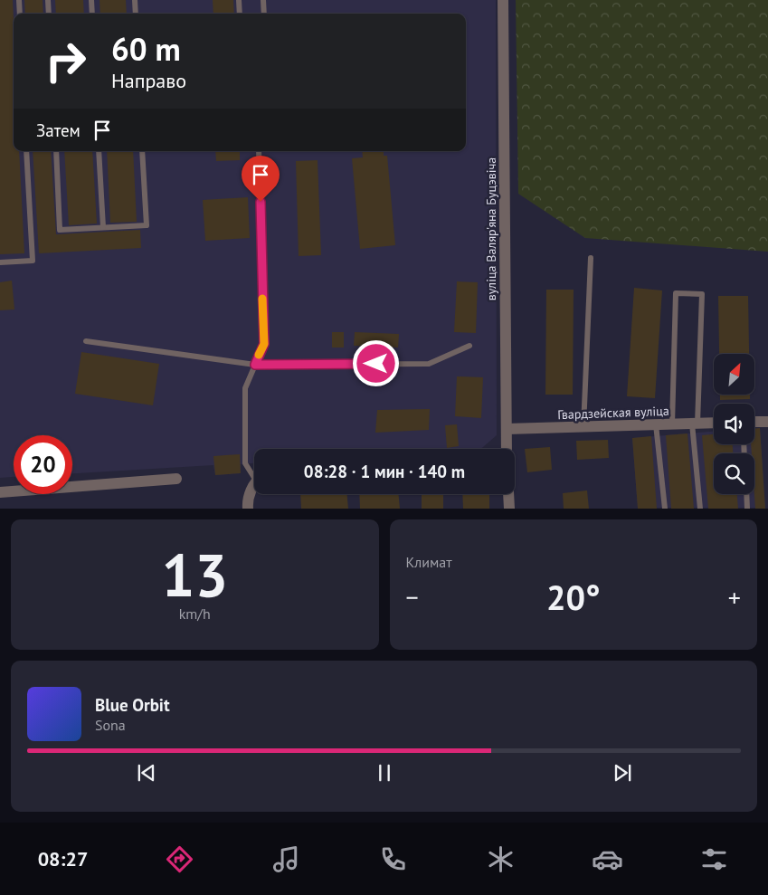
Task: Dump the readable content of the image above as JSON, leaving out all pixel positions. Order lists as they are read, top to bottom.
{
  "streets": {
    "street": ["вуліца Валяр'яна Буцэвіча", "Гвардзейская вуліца"]
  },
  "crossings": [
    ["вуліца Валяр'яна Буцэвіча", "Гвардзейская вуліца"]
  ],
  "north": "top right",
  "page": {
    "turn": ["60 m", "Направо"],
    "then": "Затем",
    "limit": "20",
    "trip": "08:28 · 1 мин · 140 m",
    "tile": [
      ["13", "km/h"],
      "Климат"
    ],
    "heat": ["−", "20°", "+"],
    "song": ["Blue Orbit", "Sona"],
    "tabs": "08:27"
  }
}
